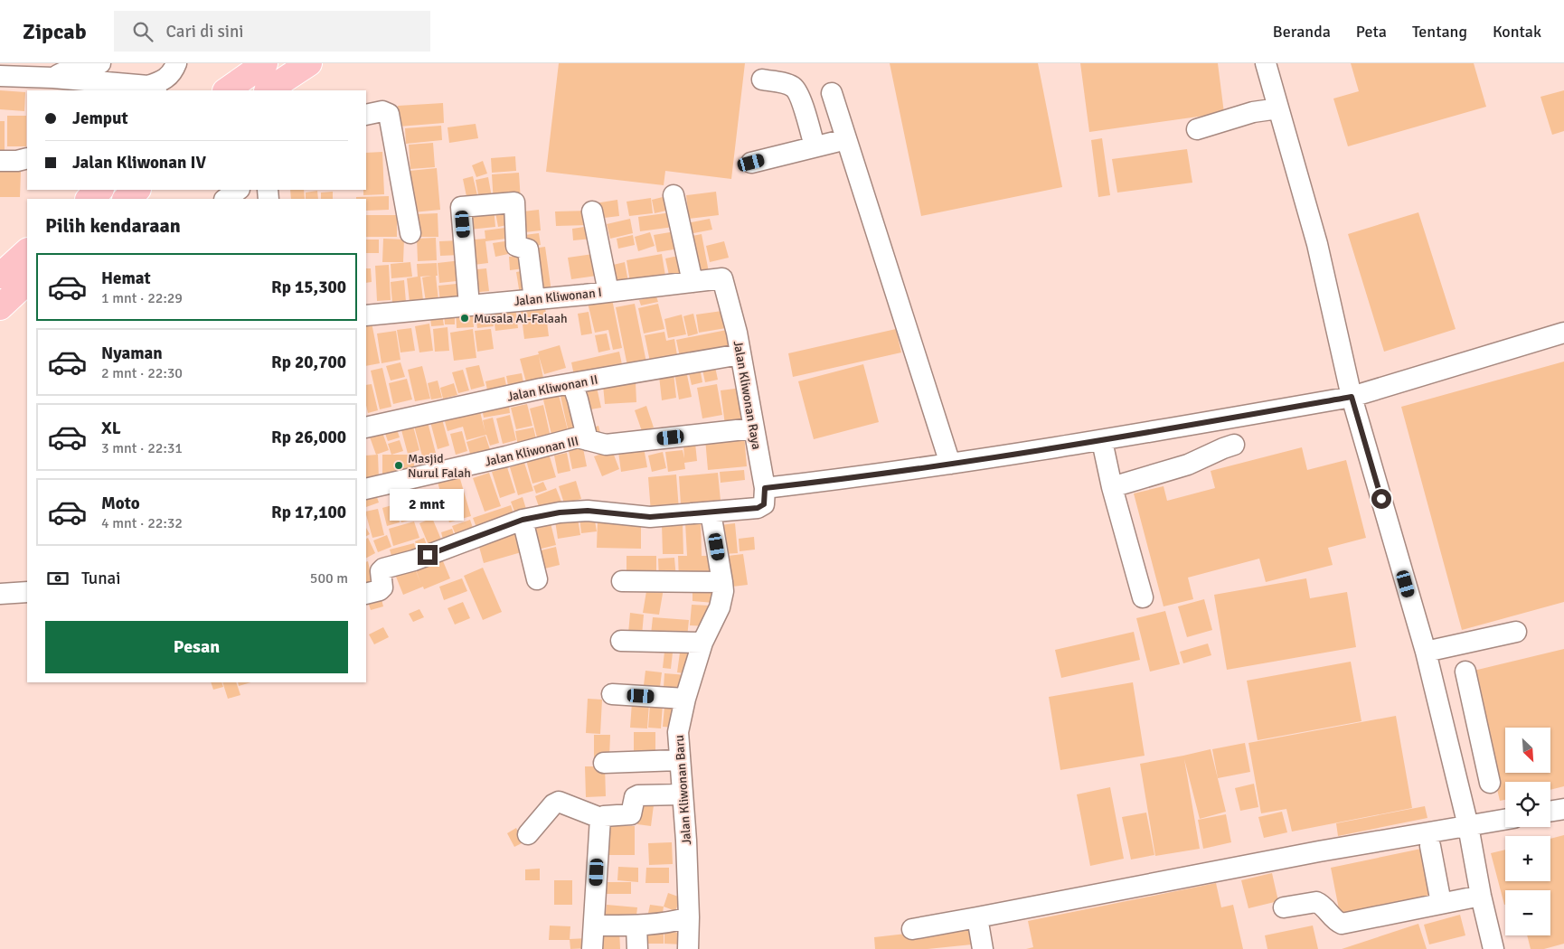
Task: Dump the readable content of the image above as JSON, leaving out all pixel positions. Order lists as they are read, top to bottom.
{
  "streets": {
    "street": [
      "Jalan Kliwonan I",
      "Jalan Kliwonan II",
      "Jalan Kliwonan Raya",
      "Jalan Kliwonan III",
      "Jalan Kliwonan Baru"
    ]
  },
  "crossings": [
    ["Jalan Kliwonan I", "Jalan Kliwonan Raya"],
    ["Jalan Kliwonan II", "Jalan Kliwonan Raya"],
    ["Jalan Kliwonan Raya", "Jalan Kliwonan III"],
    ["Jalan Kliwonan Raya", "Jalan Kliwonan Baru"]
  ],
  "places": ["Musala Al-Falaah", "Masjid Nurul Falah"],
  "north": "bottom right",
  "page": {
    "header": "Zipcab",
    "search": "Cari di sini",
    "nav": [
      "Beranda",
      "Peta",
      "Tentang",
      "Kontak"
    ],
    "banner": ["Jemput", "Jalan Kliwonan IV"],
    "heading": "Pilih kendaraan",
    "list": [
      {
        "name": "Hemat",
        "note": "1 mnt · 22:29",
        "value": "Rp 15,300"
      },
      {
        "name": "Nyaman",
        "note": "2 mnt · 22:30",
        "value": "Rp 20,700"
      },
      {
        "name": "XL",
        "note": "3 mnt · 22:31",
        "value": "Rp 26,000"
      },
      {
        "name": "Moto",
        "note": "4 mnt · 22:32",
        "value": "Rp 17,100"
      }
    ],
    "bubble": "2 mnt",
    "pay": ["Tunai", "500 m"],
    "buttons": "Pesan",
    "map_buttons": ["+", "−"]
  }
}
